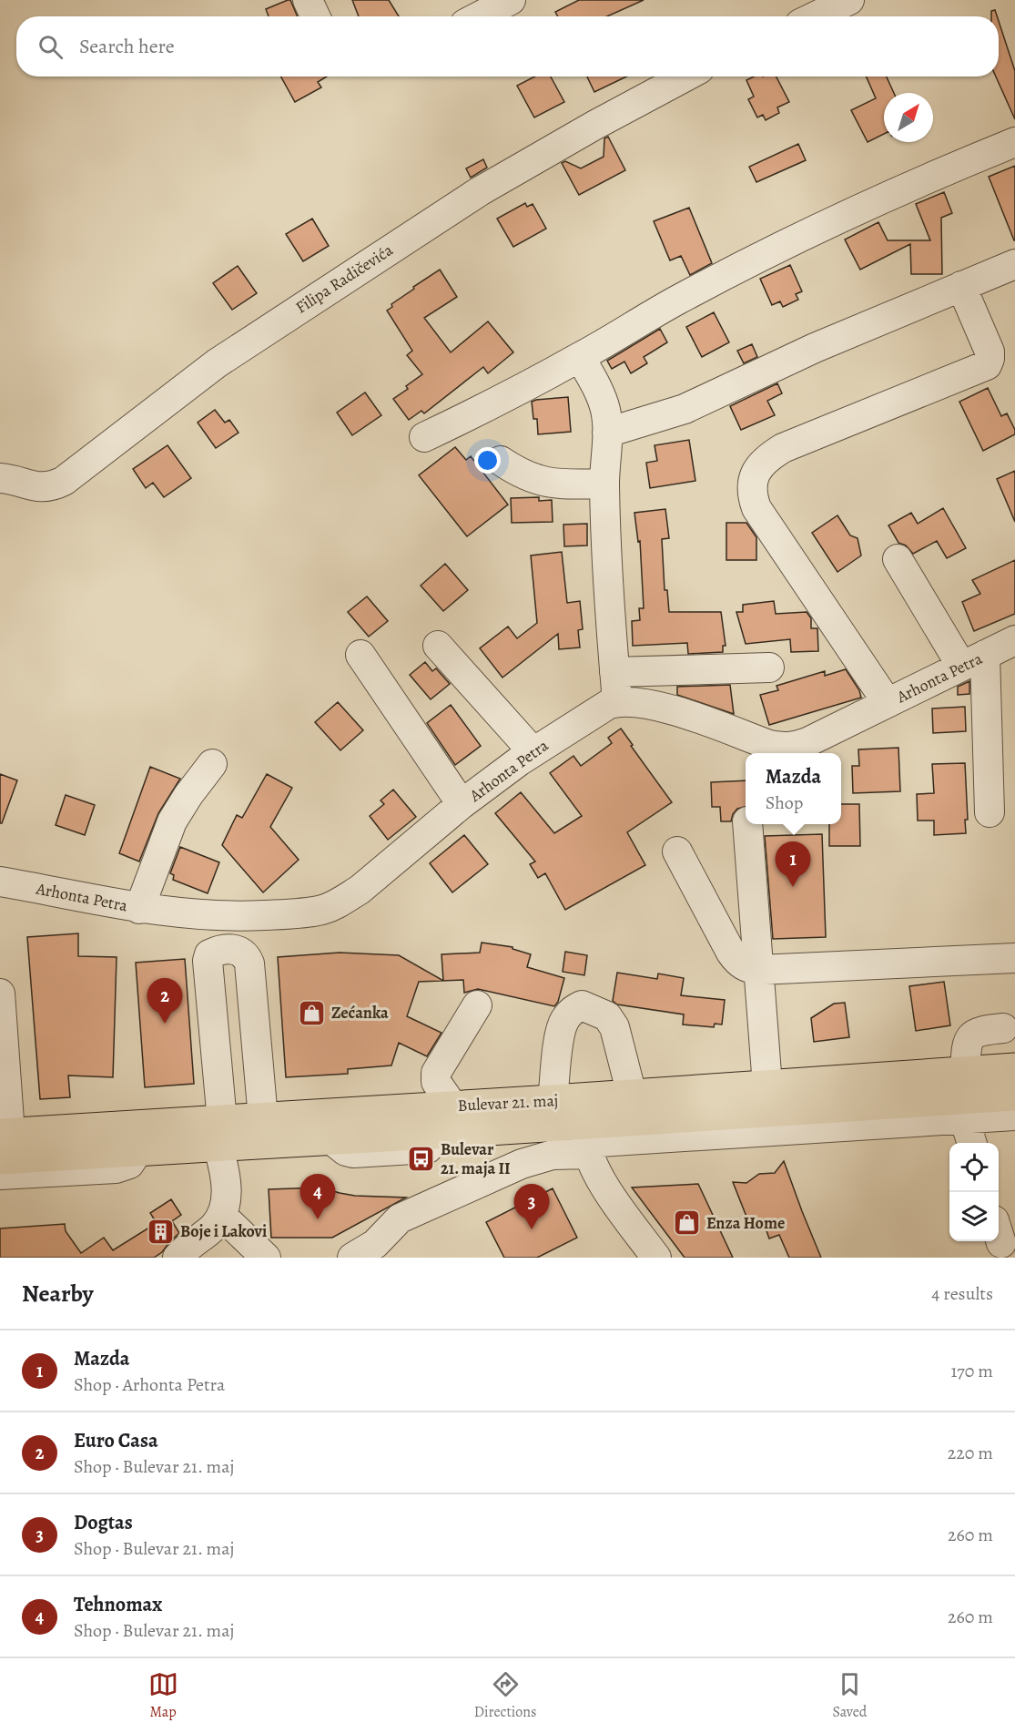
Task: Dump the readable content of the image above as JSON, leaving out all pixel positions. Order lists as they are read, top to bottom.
{
  "streets": {
    "main road": ["Bulevar 21. maj"],
    "street": ["Filipa Radičevića", "Arhonta Petra"]
  },
  "places": {
    "shop": ["Zećanka", "Enza Home"],
    "bus stop": ["Bulevar 21. maja II"],
    "building": ["Boje i Lakovi"]
  },
  "north": "top right",
  "page": {
    "search": "Search here",
    "popup": ["Mazda", "Shop"],
    "pins": [
      "1",
      "2",
      "4",
      "3"
    ],
    "heading": ["Nearby", "4 results"],
    "list": [
      {
        "mark": "1",
        "name": "Mazda",
        "note": "Shop · Arhonta Petra",
        "value": "170 m"
      },
      {
        "mark": "2",
        "name": "Euro Casa",
        "note": "Shop · Bulevar 21. maj",
        "value": "220 m"
      },
      {
        "mark": "3",
        "name": "Dogtas",
        "note": "Shop · Bulevar 21. maj",
        "value": "260 m"
      },
      {
        "mark": "4",
        "name": "Tehnomax",
        "note": "Shop · Bulevar 21. maj",
        "value": "260 m"
      }
    ],
    "nav": ["Map", "Directions", "Saved"]
  }
}
